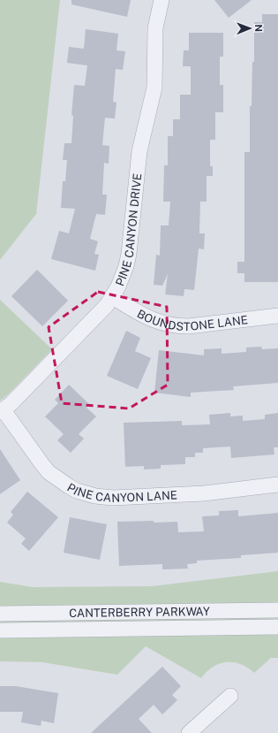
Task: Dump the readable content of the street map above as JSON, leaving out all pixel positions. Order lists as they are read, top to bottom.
{
  "streets": {
    "street": [
      "PINE CANYON DRIVE",
      "BOUNDSTONE LANE",
      "PINE CANYON LANE",
      "CANTERBERRY PARKWAY"
    ]
  },
  "crossings": [
    ["PINE CANYON DRIVE", "BOUNDSTONE LANE"],
    ["PINE CANYON DRIVE", "PINE CANYON LANE"]
  ],
  "north": "right"
}
